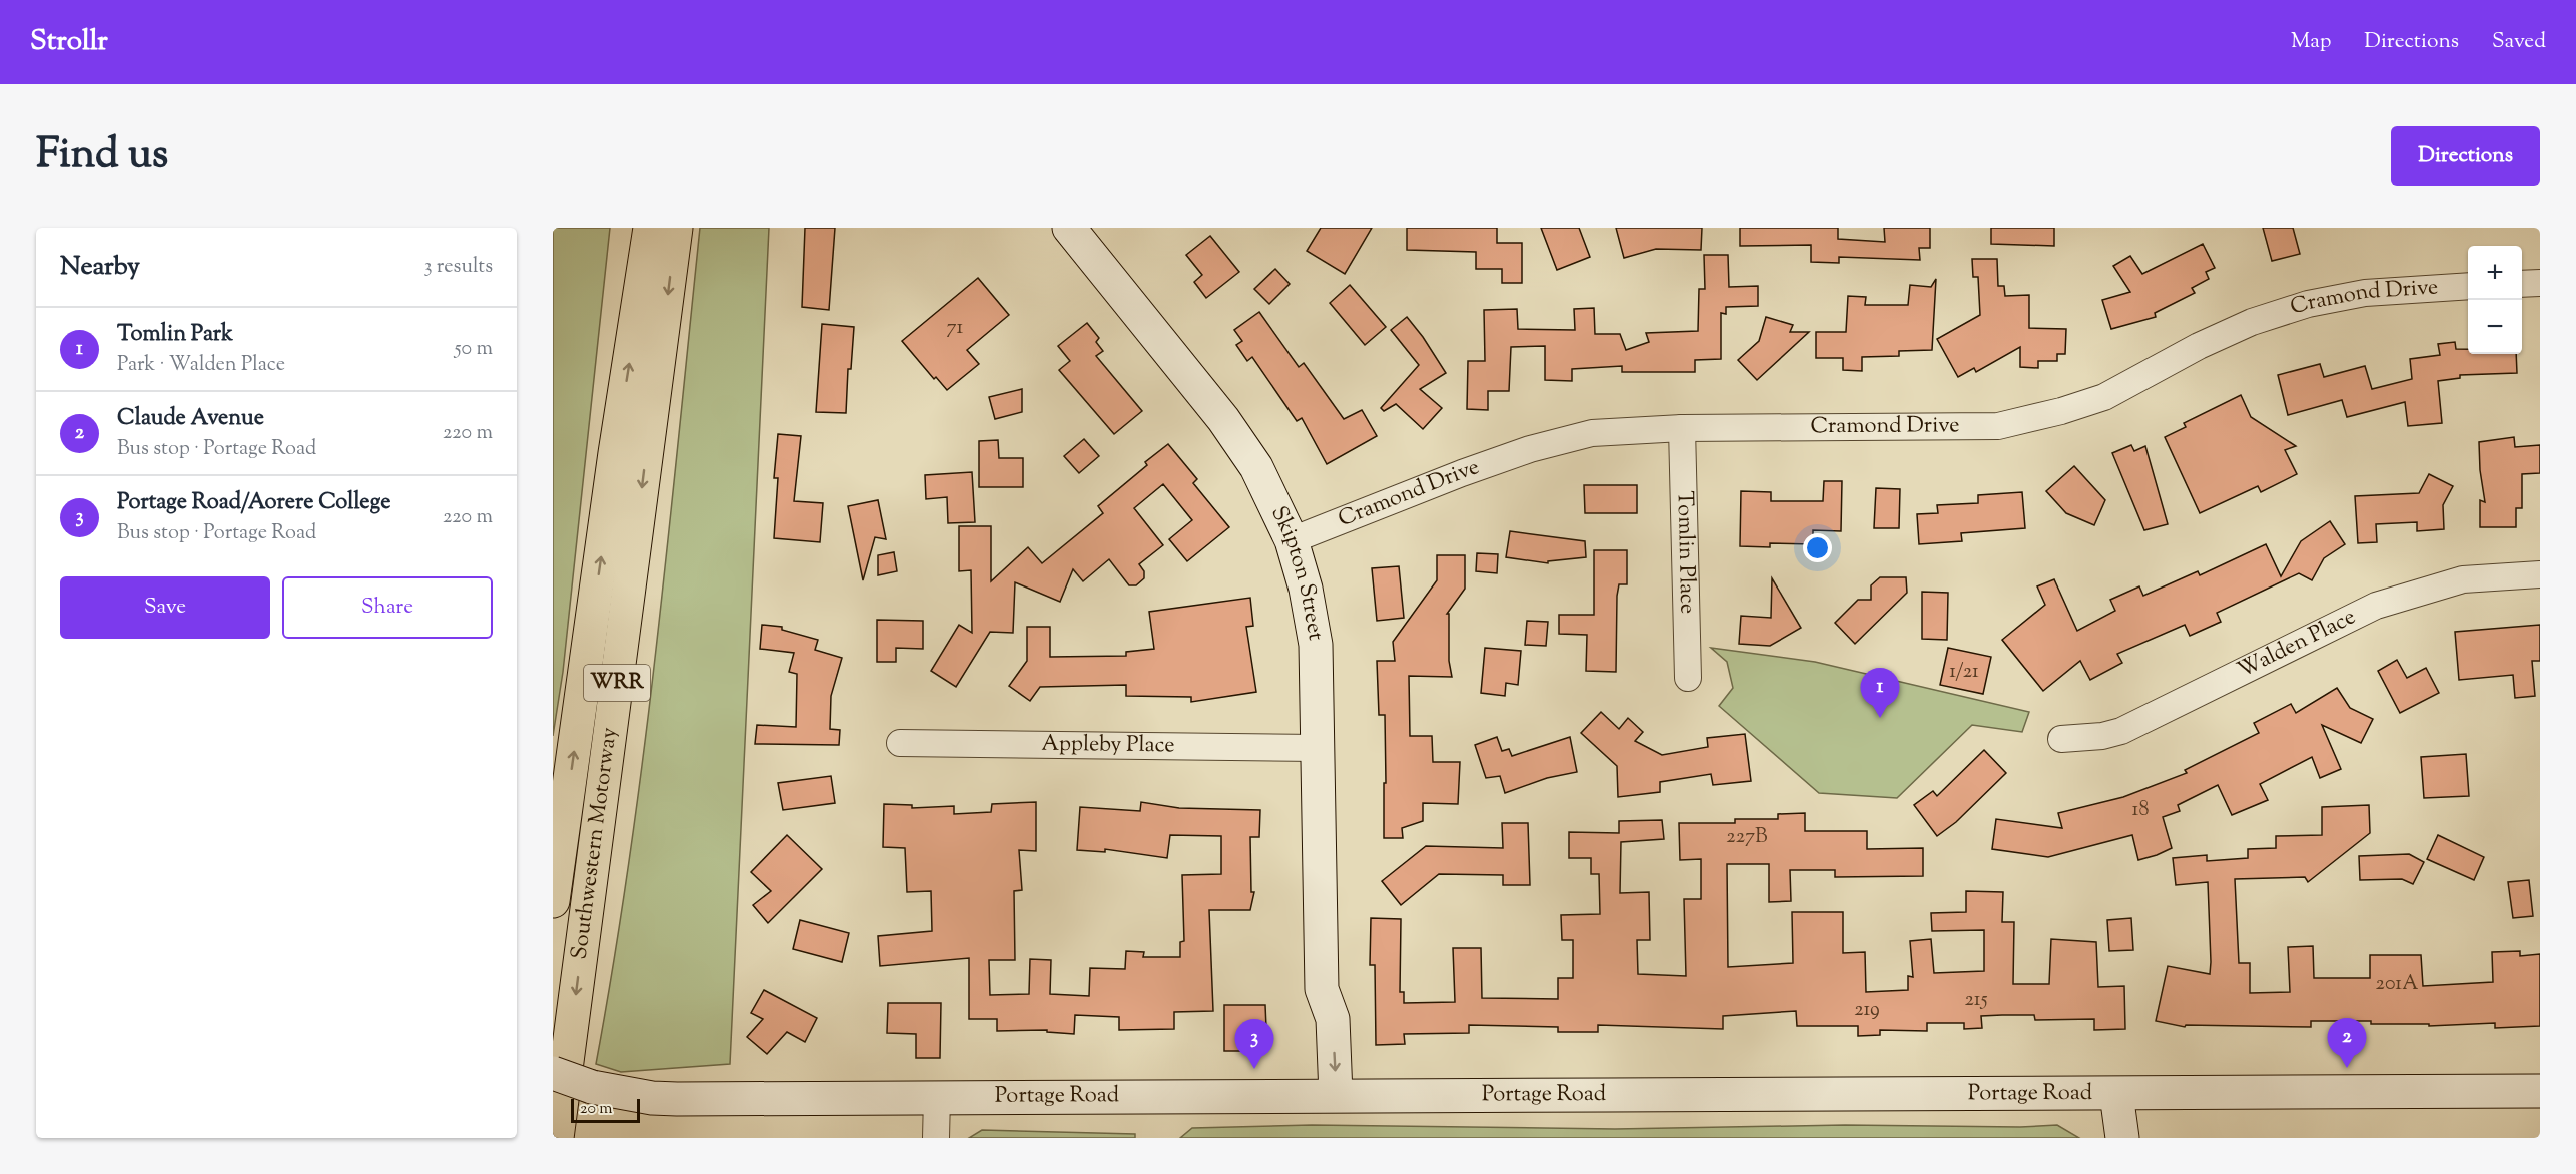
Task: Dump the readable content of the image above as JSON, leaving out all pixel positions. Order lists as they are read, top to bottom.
{
  "streets": {
    "highway": ["WRR", "Southwestern Motorway"],
    "main road": ["Skipton Street", "Portage Road"],
    "street": [
      "Cramond Drive",
      "Tomlin Place",
      "Walden Place",
      "Appleby Place"
    ]
  },
  "crossings": [
    ["Cramond Drive", "Tomlin Place"],
    ["Cramond Drive", "Skipton Street"],
    ["Skipton Street", "Appleby Place"],
    ["Skipton Street", "Portage Road"]
  ],
  "house_numbers": [
    "71",
    "1/21",
    "18",
    "227B",
    "201A",
    "215",
    "219"
  ],
  "scale_bar": "20 m",
  "page": {
    "header": "Strollr",
    "nav": ["Map", "Directions", "Saved"],
    "title": "Find us",
    "buttons": [
      "Directions",
      ["Save", "Share"]
    ],
    "heading": ["Nearby", "3 results"],
    "map_buttons": ["+", "−"],
    "list": [
      {
        "mark": "1",
        "name": "Tomlin Park",
        "note": "Park · Walden Place",
        "value": "50 m"
      },
      {
        "mark": "2",
        "name": "Claude Avenue",
        "note": "Bus stop · Portage Road",
        "value": "220 m"
      },
      {
        "mark": "3",
        "name": "Portage Road/Aorere College",
        "note": "Bus stop · Portage Road",
        "value": "220 m"
      }
    ],
    "pins": ["1", "2", "3"],
    "scale": "20 m"
  }
}
